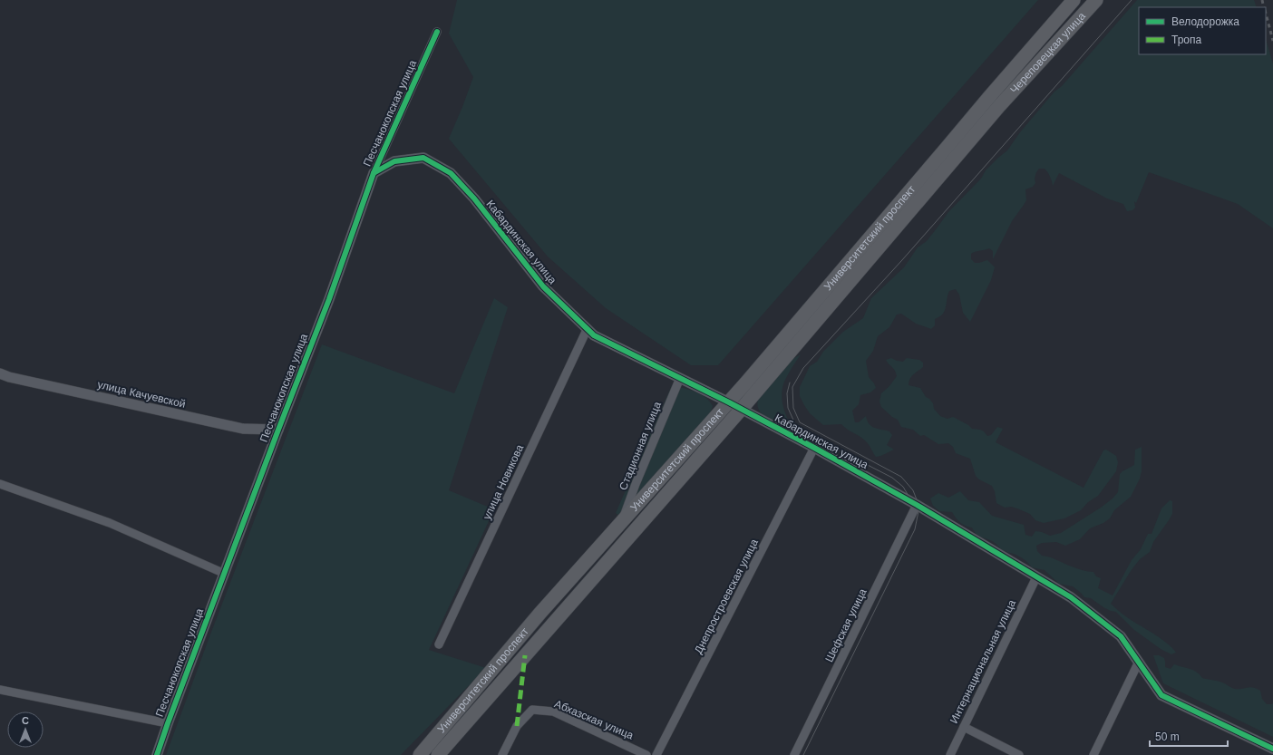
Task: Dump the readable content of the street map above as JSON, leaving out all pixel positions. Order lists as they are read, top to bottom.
{
  "streets": {
    "highway": ["Череповецкая улица", "Университетский проспект"],
    "street": [
      "Песчанокопская улица",
      "Кабардинская улица",
      "улица Качуевской",
      "Стадионная улица",
      "улица Новикова",
      "Днепростроевская улица",
      "Шефская улица",
      "Интернациональная улица",
      "Абхазская улица"
    ]
  },
  "crossings": [
    ["Череповецкая улица", "Университетский проспект"],
    ["Песчанокопская улица", "Кабардинская улица"],
    ["Песчанокопская улица", "улица Качуевской"],
    ["Университетский проспект", "Кабардинская улица"],
    ["Университетский проспект", "Стадионная улица"],
    ["Кабардинская улица", "Стадионная улица"],
    ["Кабардинская улица", "улица Новикова"],
    ["Кабардинская улица", "Днепростроевская улица"],
    ["Кабардинская улица", "Шефская улица"],
    ["Кабардинская улица", "Интернациональная улица"]
  ],
  "legend": ["Велодорожка", "Тропа"],
  "scale_bar": "50 m",
  "north": "top"
}
